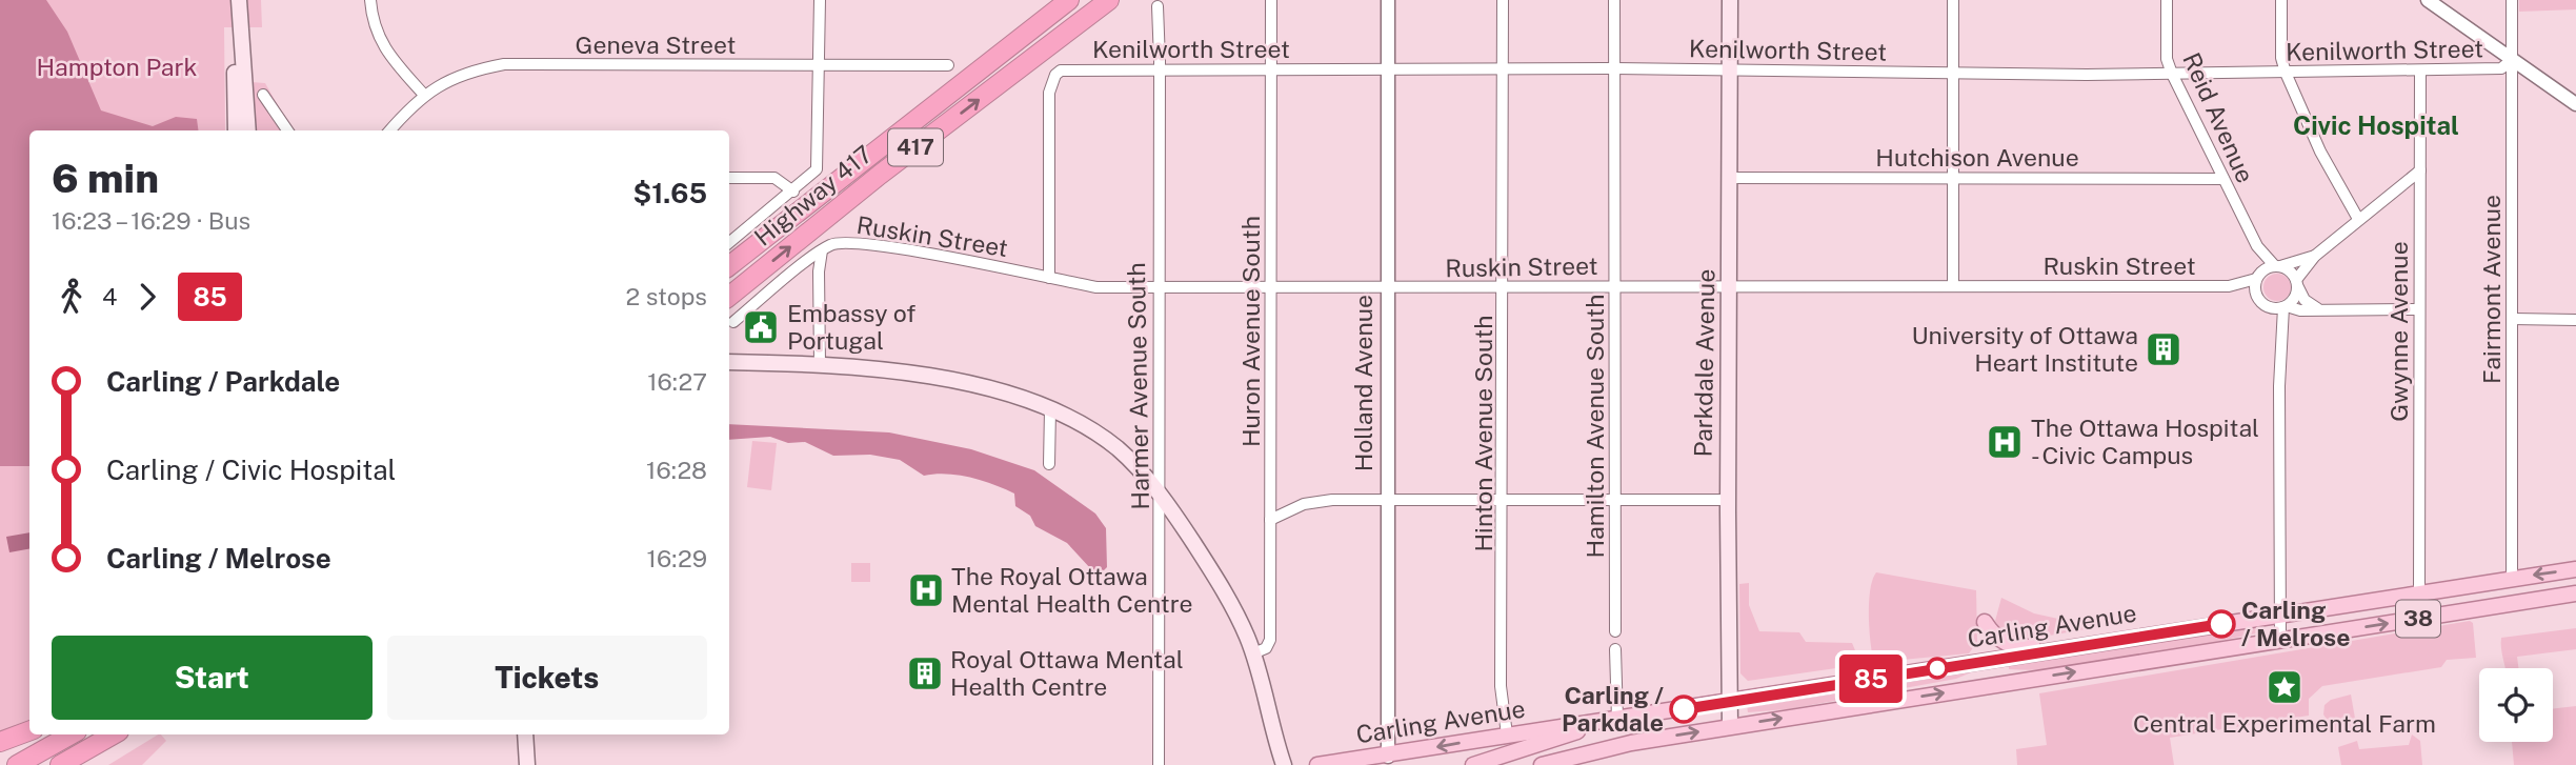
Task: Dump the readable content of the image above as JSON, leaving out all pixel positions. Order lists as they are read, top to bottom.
{
  "streets": {
    "highway": ["417", "Highway 417"],
    "main road": ["Parkdale Avenue", "38", "Carling Avenue"],
    "street": [
      "Geneva Street",
      "Kenilworth Street",
      "Reid Avenue",
      "Hutchison Avenue",
      "Ruskin Street",
      "Fairmont Avenue",
      "Huron Avenue South",
      "Gwynne Avenue",
      "Holland Avenue",
      "Harmer Avenue South",
      "Hamilton Avenue South",
      "Hinton Avenue South"
    ]
  },
  "crossings": [
    ["Kenilworth Street", "Reid Avenue"],
    ["Kenilworth Street", "Ruskin Street"],
    ["Kenilworth Street", "Fairmont Avenue"],
    ["Kenilworth Street", "Huron Avenue South"],
    ["Kenilworth Street", "Gwynne Avenue"],
    ["Kenilworth Street", "Parkdale Avenue"],
    ["Kenilworth Street", "Holland Avenue"],
    ["Kenilworth Street", "Harmer Avenue South"],
    ["Kenilworth Street", "Hamilton Avenue South"],
    ["Kenilworth Street", "Hinton Avenue South"],
    ["Reid Avenue", "Hutchison Avenue"],
    ["Reid Avenue", "Ruskin Street"],
    ["Hutchison Avenue", "Parkdale Avenue"],
    ["Ruskin Street", "Huron Avenue South"],
    ["Ruskin Street", "Parkdale Avenue"],
    ["Ruskin Street", "Holland Avenue"],
    ["Ruskin Street", "Harmer Avenue South"],
    ["Ruskin Street", "Hamilton Avenue South"],
    ["Ruskin Street", "Hinton Avenue South"],
    ["Fairmont Avenue", "Carling Avenue"],
    ["Gwynne Avenue", "Carling Avenue"],
    ["Parkdale Avenue", "Carling Avenue"],
    ["Holland Avenue", "Carling Avenue"],
    ["Hinton Avenue South", "Carling Avenue"]
  ],
  "districts": ["Civic Hospital"],
  "parks": ["Hampton Park"],
  "places": {
    "public building": ["Embassy of Portugal"],
    "building": ["University of Ottawa Heart Institute", "Royal Ottawa Mental Health Centre"],
    "hospital": ["The Ottawa Hospital - Civic Campus", "The Royal Ottawa Mental Health Centre"],
    "other": ["Carling / Melrose", "Carling / Parkdale"],
    "place": ["Central Experimental Farm"]
  },
  "lines": ["bus line 85"],
  "page": {
    "on_map": "85",
    "heading": ["6 min", "16:23 – 16:29 · Bus", "$1.65"],
    "legs": ["4", "85", "2 stops"],
    "list": [
      {
        "name": "Carling / Parkdale",
        "value": "16:27"
      },
      {
        "name": "Carling / Civic Hospital",
        "value": "16:28"
      },
      {
        "name": "Carling / Melrose",
        "value": "16:29"
      }
    ],
    "buttons": ["Start", "Tickets"]
  }
}
